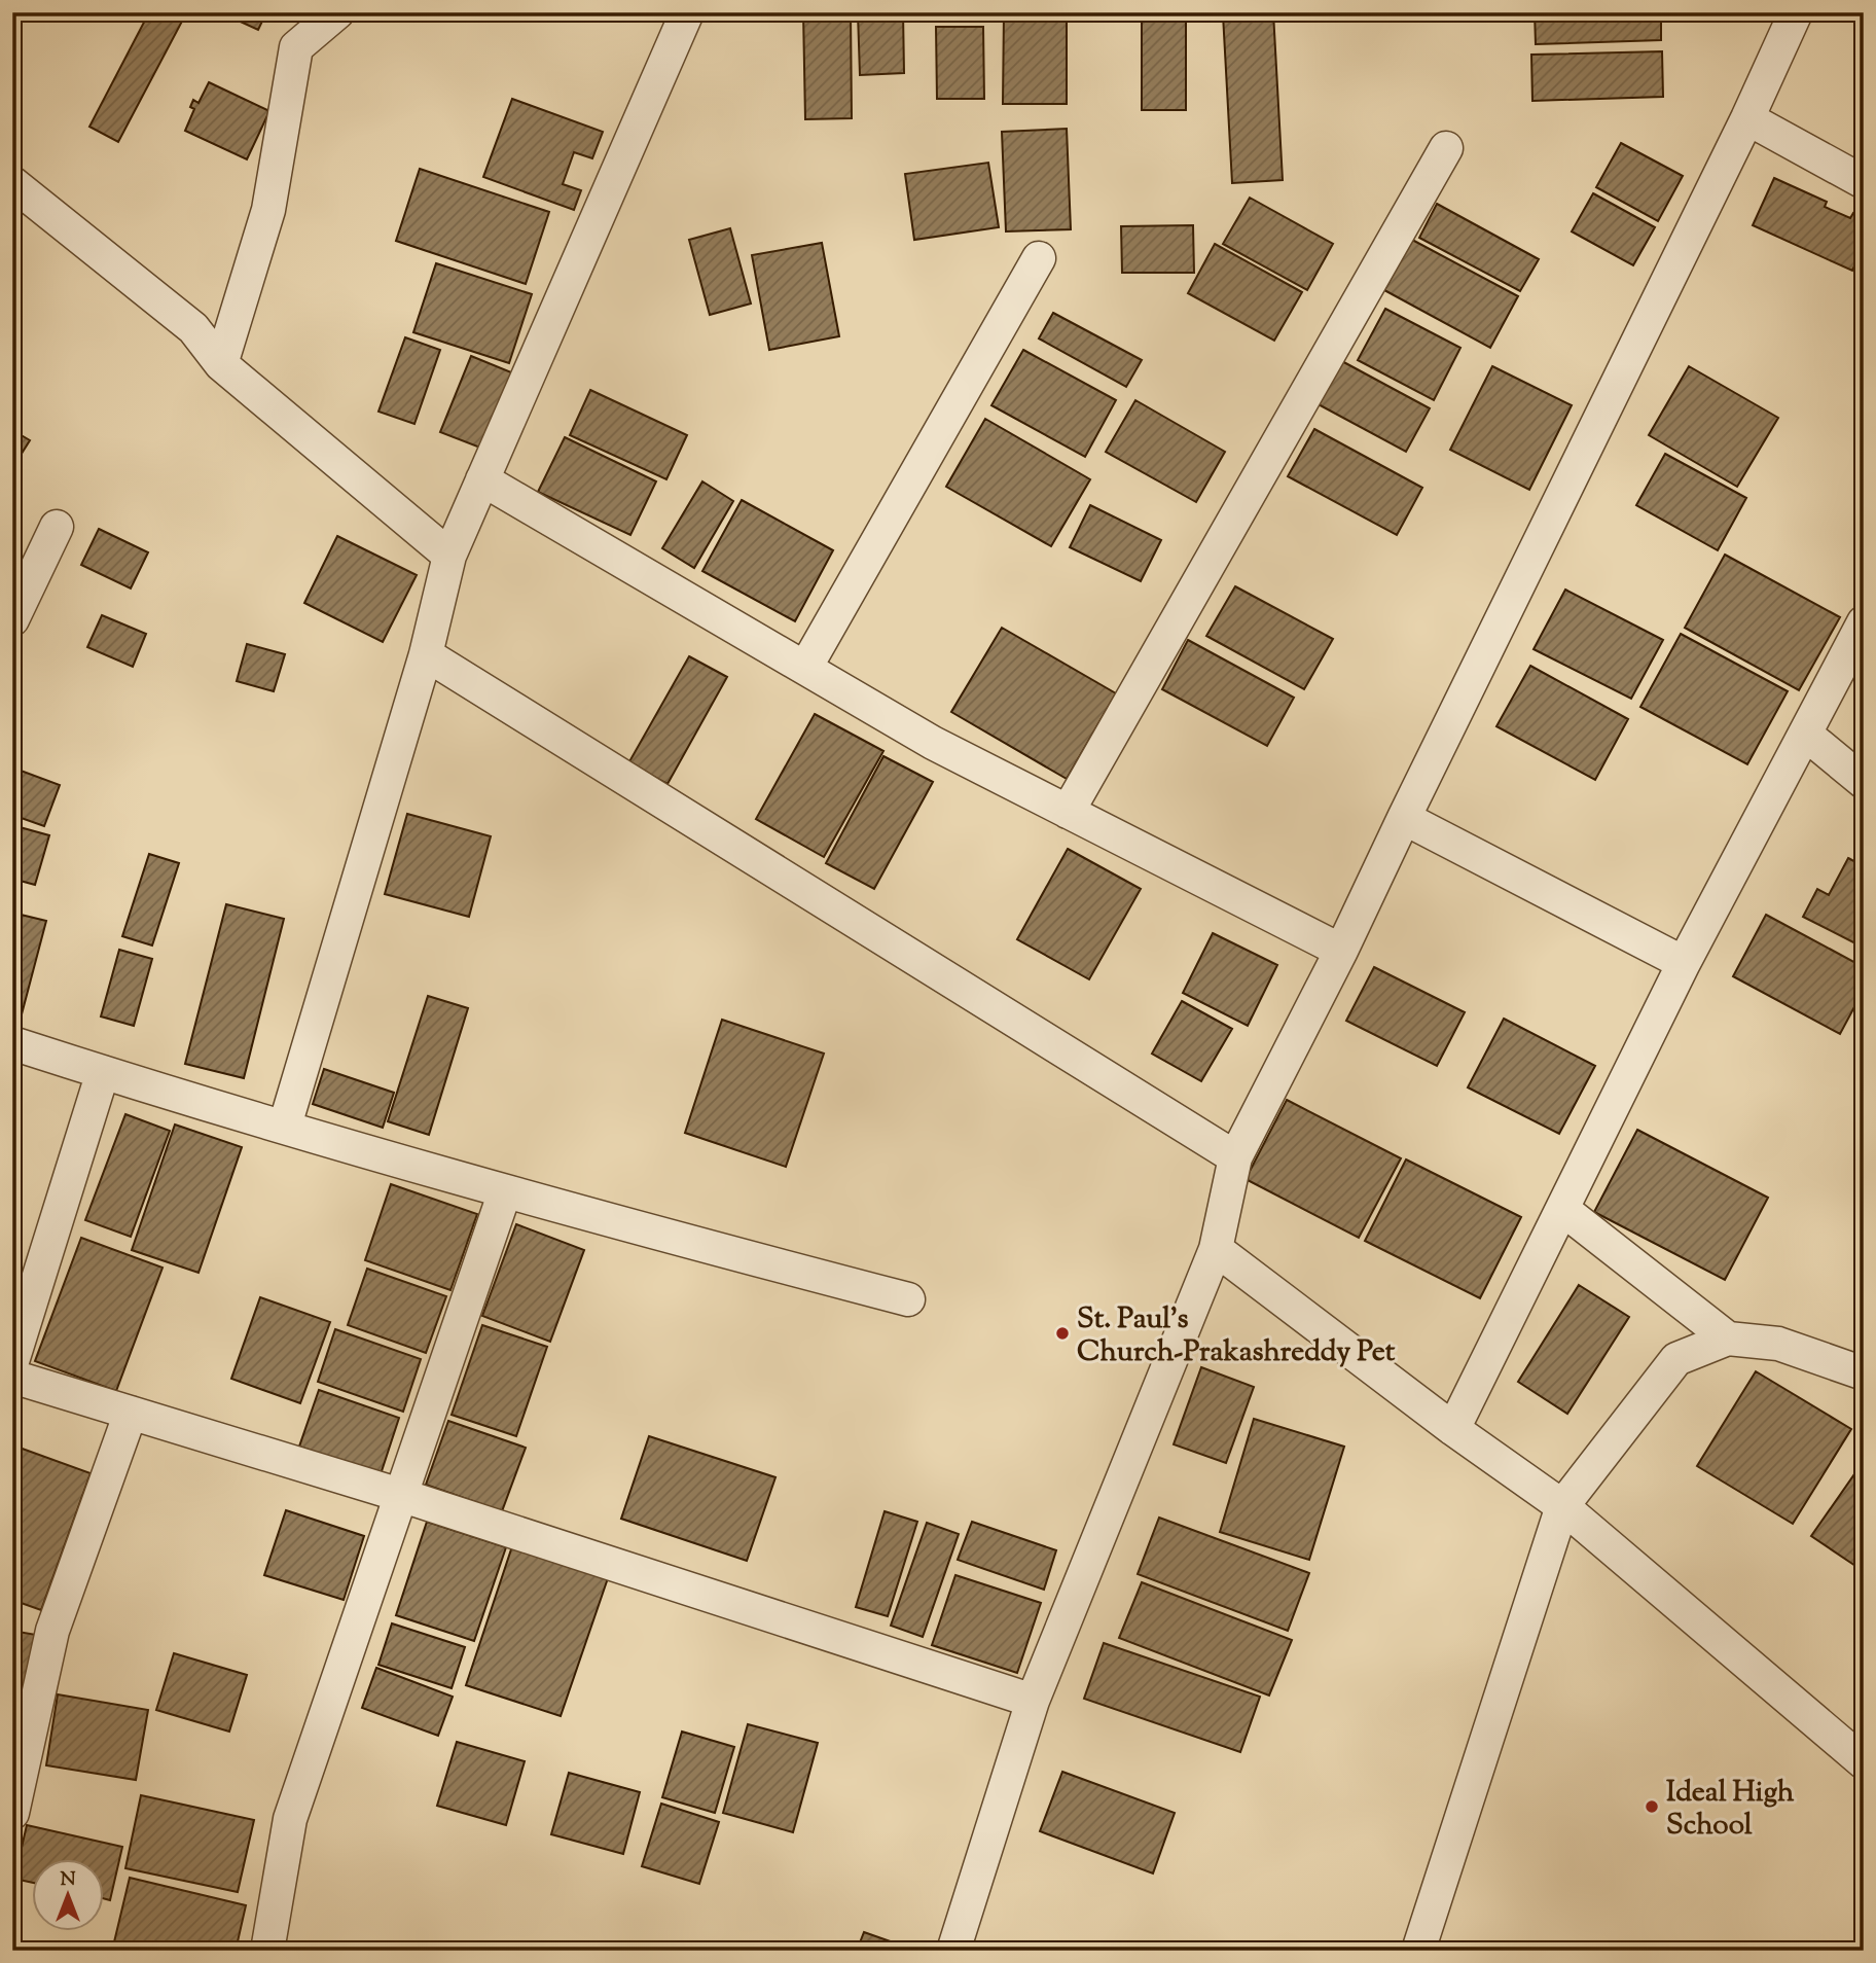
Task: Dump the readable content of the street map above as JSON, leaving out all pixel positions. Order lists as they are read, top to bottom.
{
  "places": ["St. Paul's Church-Prakashreddy Pet", "Ideal High School"],
  "north": "top"
}
